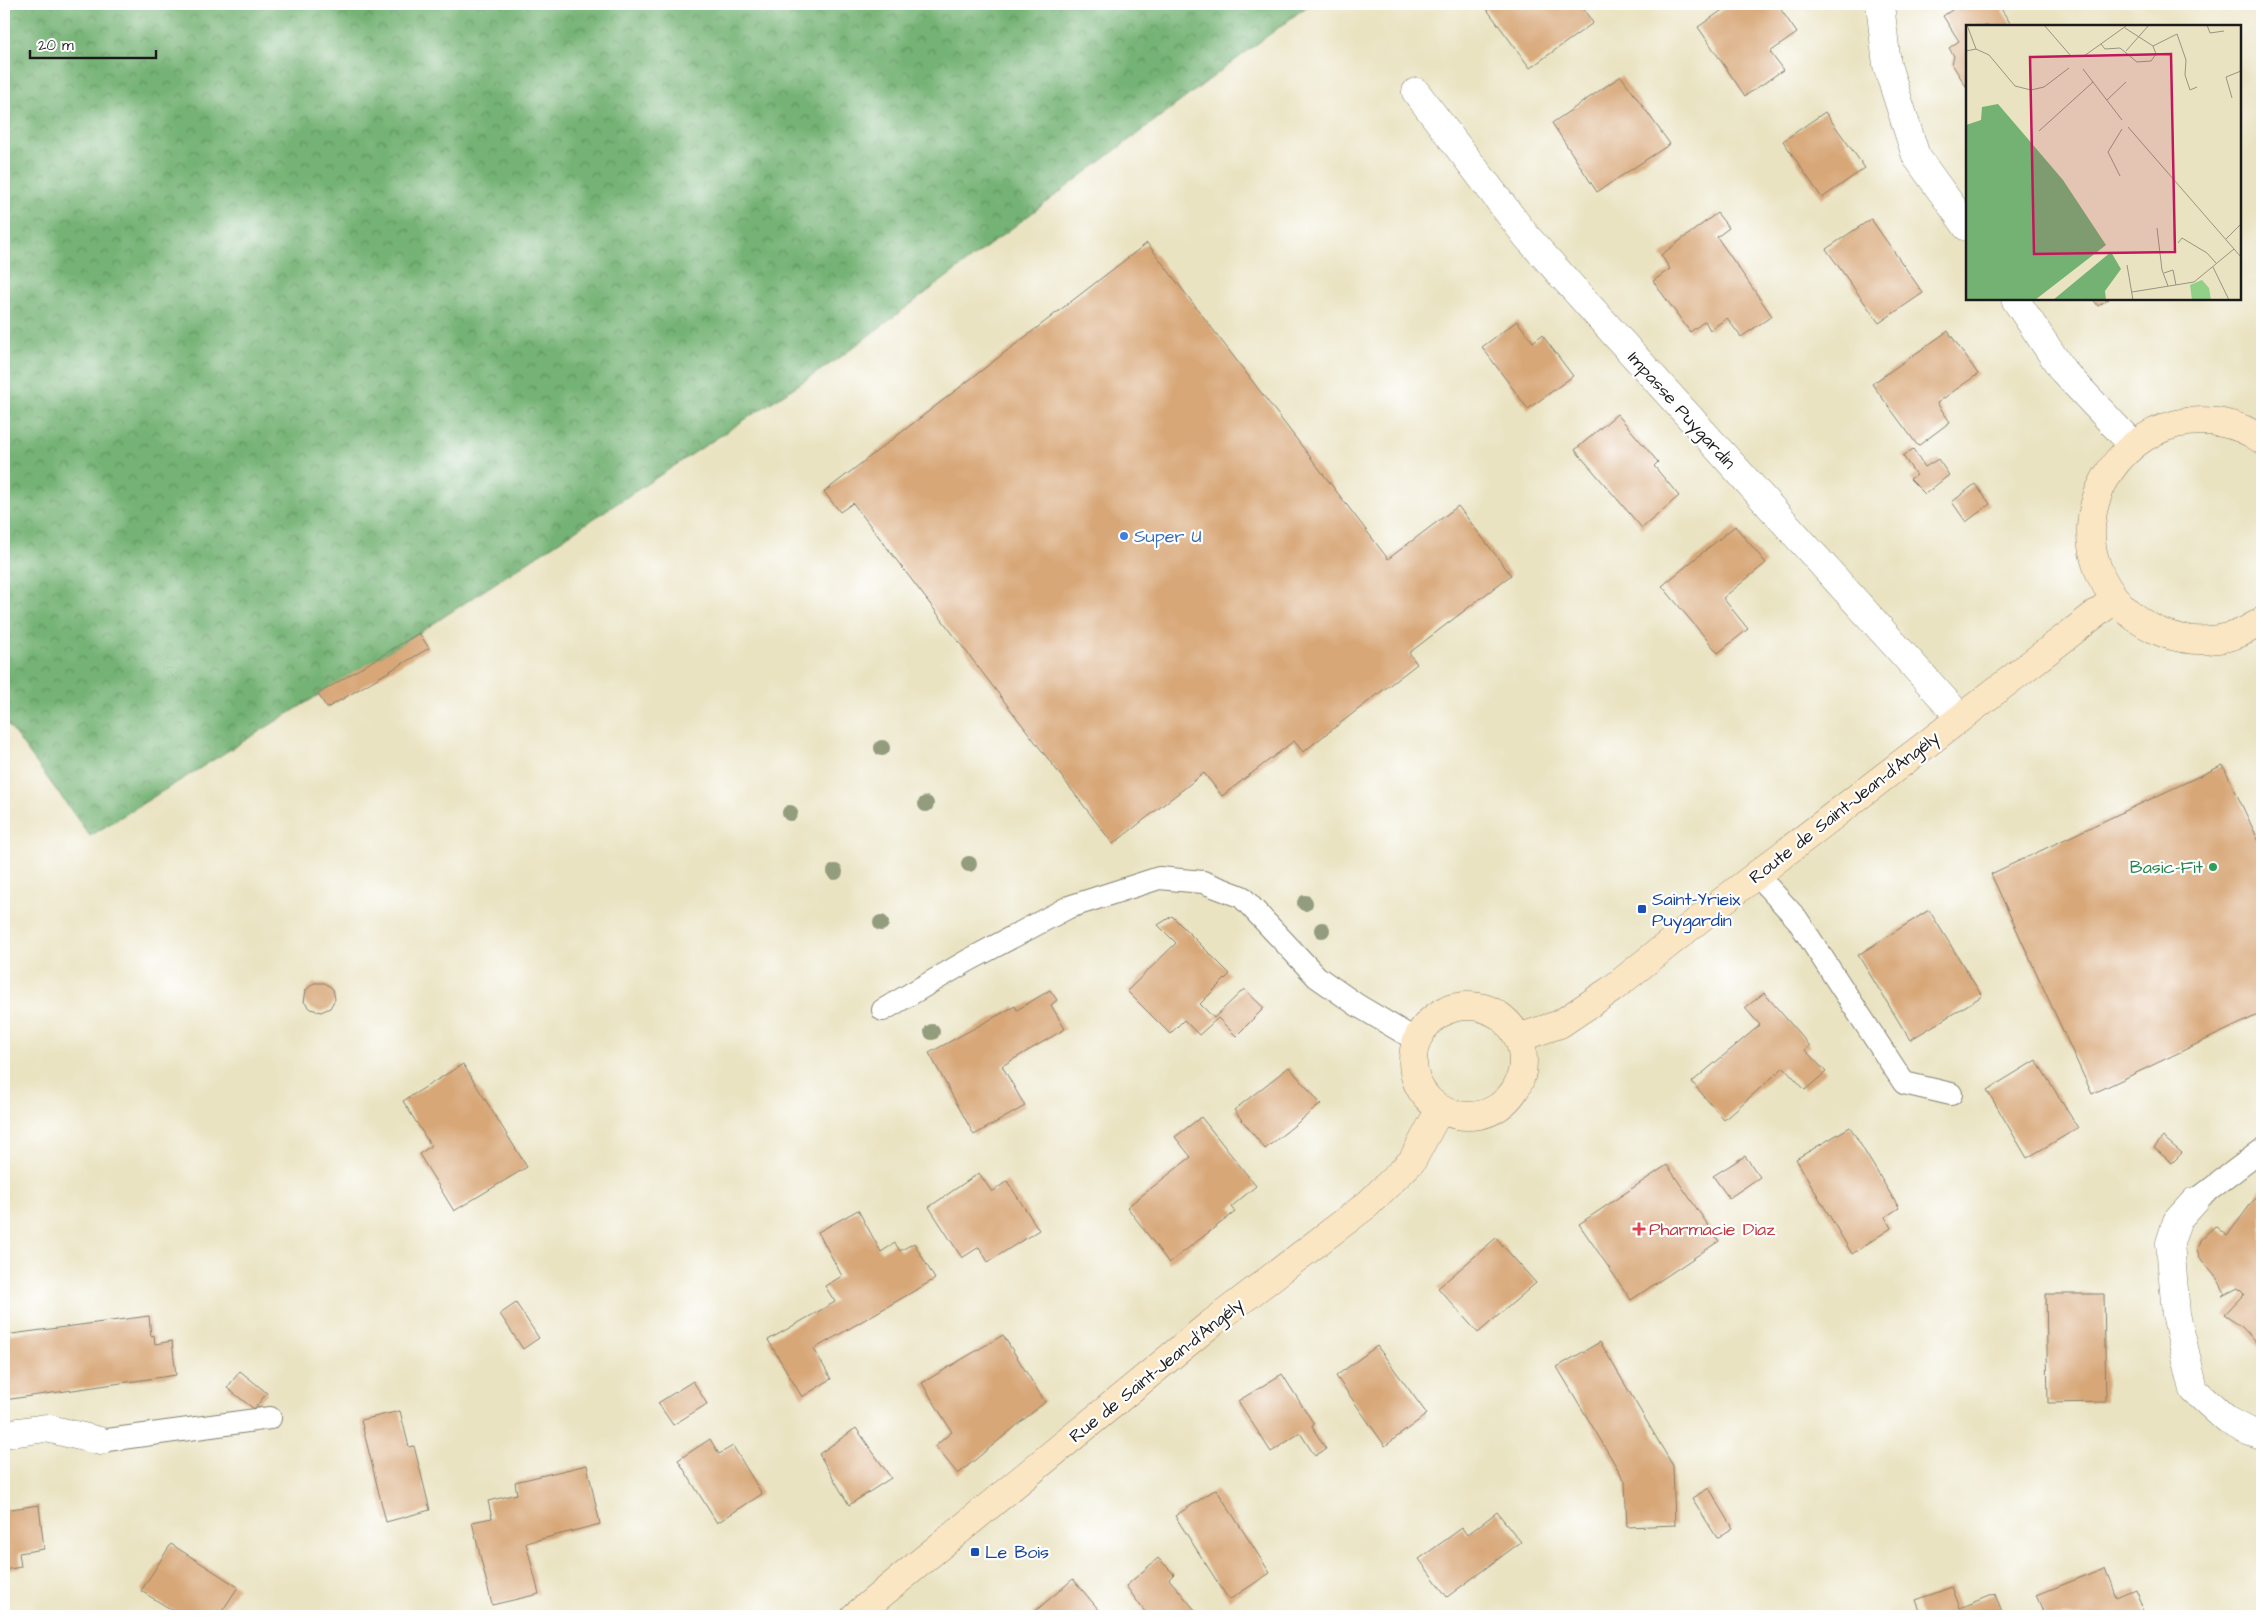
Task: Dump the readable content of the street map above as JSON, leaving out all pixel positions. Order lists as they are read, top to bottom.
{
  "streets": {
    "main road": ["Route de Saint-Jean-d'Angély", "Rue de Saint-Jean-d'Angély"],
    "street": ["Impasse Puygardin"]
  },
  "crossings": [
    ["Impasse Puygardin", "Route de Saint-Jean-d'Angély"],
    ["Route de Saint-Jean-d'Angély", "Rue de Saint-Jean-d'Angély"]
  ],
  "places": {
    "other": ["Super U", "Basic-Fit"],
    "transit": ["Saint-Yrieix Puygardin", "Le Bois"],
    "health": ["Pharmacie Diaz"]
  },
  "scale_bar": "20 m"
}
